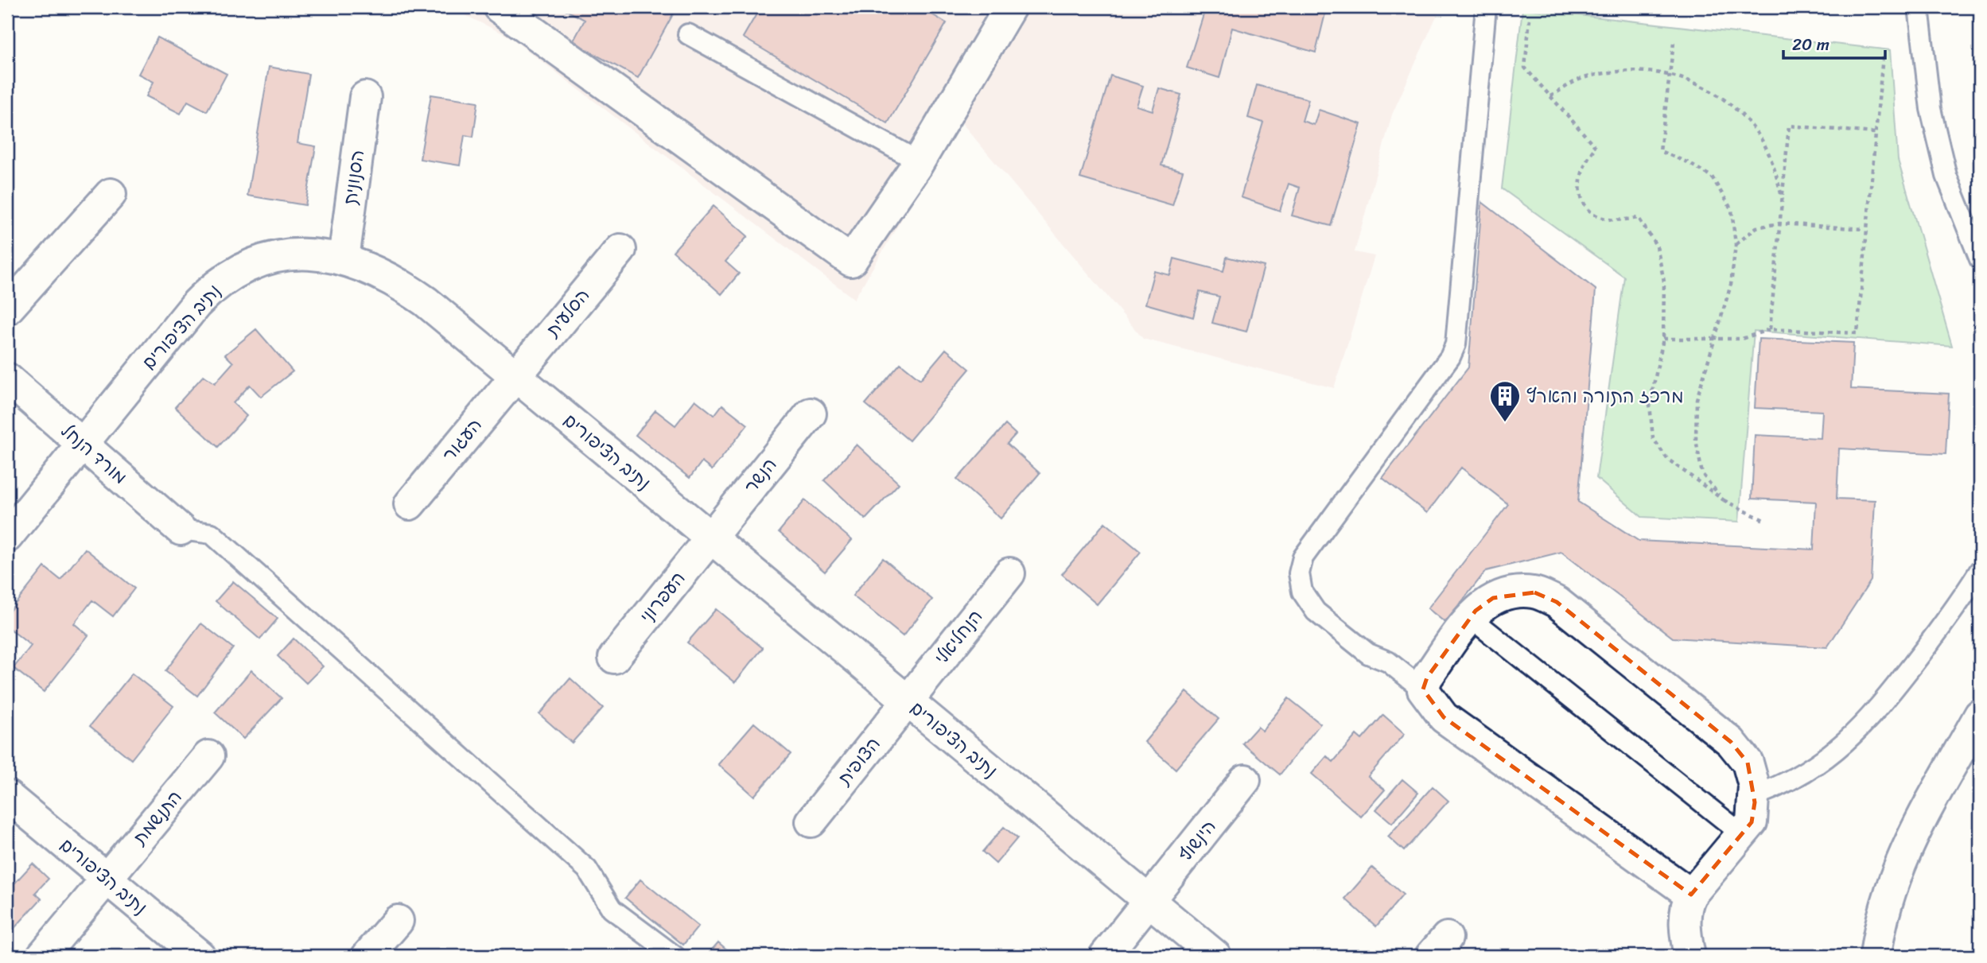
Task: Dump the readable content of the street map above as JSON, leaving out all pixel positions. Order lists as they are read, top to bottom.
{
  "streets": {
    "street": [
      "הסנונית",
      "הסלעית",
      "נתיב הציפורים",
      "העגור",
      "מורד הנחל",
      "הנשר",
      "העפרוני",
      "הנחליאלי",
      "הצופית",
      "התנשמת",
      "הינשוף"
    ]
  },
  "crossings": [
    ["הסנונית", "נתיב הציפורים"],
    ["הסלעית", "נתיב הציפורים"],
    ["הסלעית", "העגור"],
    ["נתיב הציפורים", "העגור"],
    ["נתיב הציפורים", "מורד הנחל"],
    ["נתיב הציפורים", "הנשר"],
    ["נתיב הציפורים", "העפרוני"],
    ["נתיב הציפורים", "הנחליאלי"],
    ["נתיב הציפורים", "הצופית"],
    ["נתיב הציפורים", "התנשמת"],
    ["נתיב הציפורים", "הינשוף"],
    ["הנשר", "העפרוני"],
    ["הנחליאלי", "הצופית"]
  ],
  "places": {
    "building": ["מרכז התורה והארץ"]
  },
  "scale_bar": "20 m"
}
